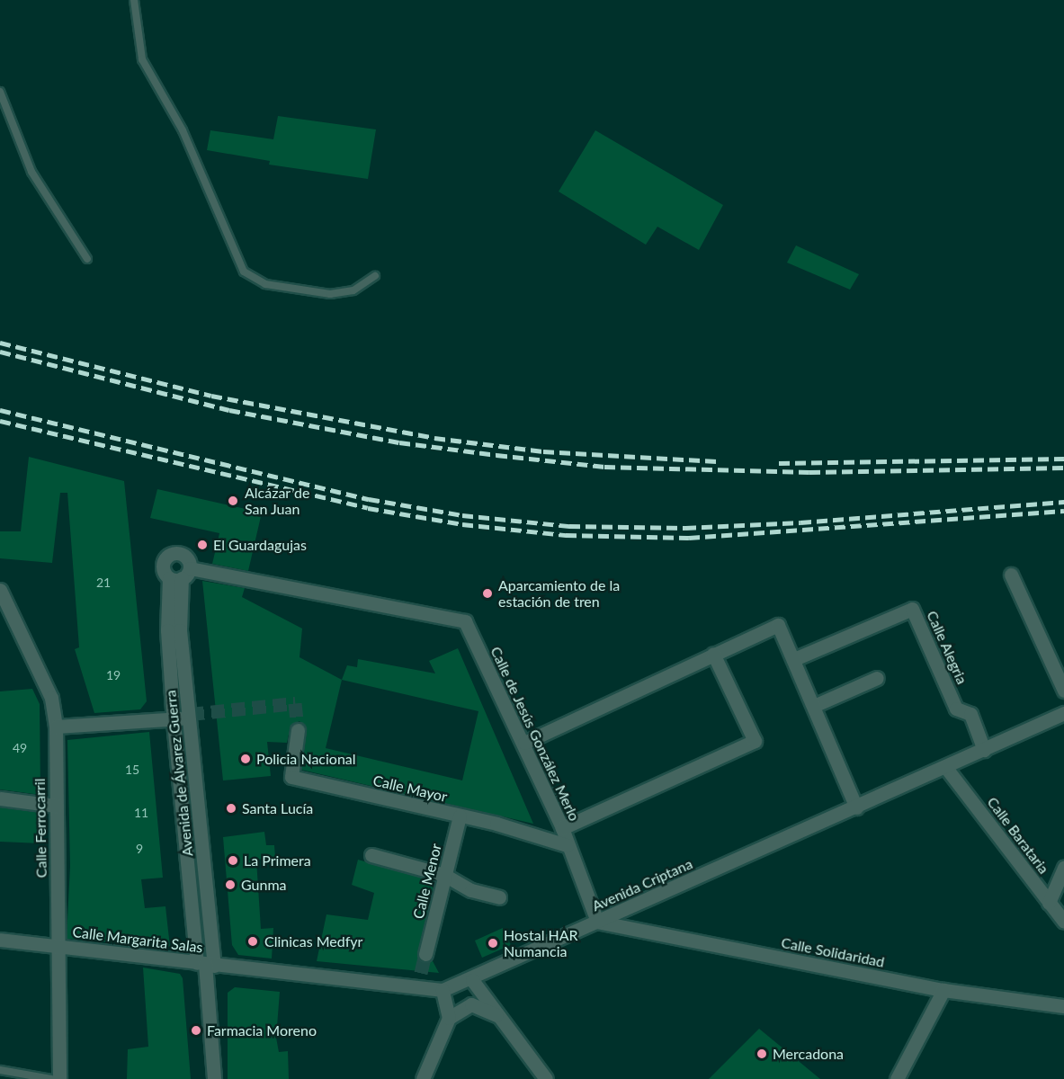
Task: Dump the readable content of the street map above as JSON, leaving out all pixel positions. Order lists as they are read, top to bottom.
{
  "streets": {
    "street": [
      "Calle Alegria",
      "Calle de Jesús González Merlo",
      "Avenida de Álvarez Guerra",
      "Calle Mayor",
      "Calle Ferrocarril",
      "Calle Barataria",
      "Calle Menor",
      "Avenida Criptana",
      "Calle Margarita Salas",
      "Calle Solidaridad"
    ]
  },
  "crossings": [
    ["Calle Alegria", "Avenida Criptana"],
    ["Calle de Jesús González Merlo", "Avenida de Álvarez Guerra"],
    ["Calle de Jesús González Merlo", "Calle Mayor"],
    ["Calle de Jesús González Merlo", "Avenida Criptana"],
    ["Calle de Jesús González Merlo", "Calle Solidaridad"],
    ["Avenida de Álvarez Guerra", "Avenida Criptana"],
    ["Avenida de Álvarez Guerra", "Calle Margarita Salas"],
    ["Calle Mayor", "Calle Menor"],
    ["Calle Ferrocarril", "Calle Margarita Salas"],
    ["Calle Barataria", "Avenida Criptana"],
    ["Avenida Criptana", "Calle Margarita Salas"],
    ["Avenida Criptana", "Calle Solidaridad"]
  ],
  "places": [
    "Alcázar de San Juan",
    "El Guardagujas",
    "Aparcamiento de la estación de tren",
    "Policia Nacional",
    "Santa Lucía",
    "La Primera",
    "Gunma",
    "Clinicas Medfyr",
    "Hostal HAR Numancia",
    "Farmacia Moreno",
    "Mercadona"
  ],
  "house_numbers": [
    "21",
    "19",
    "49",
    "15",
    "11",
    "9"
  ]
}
